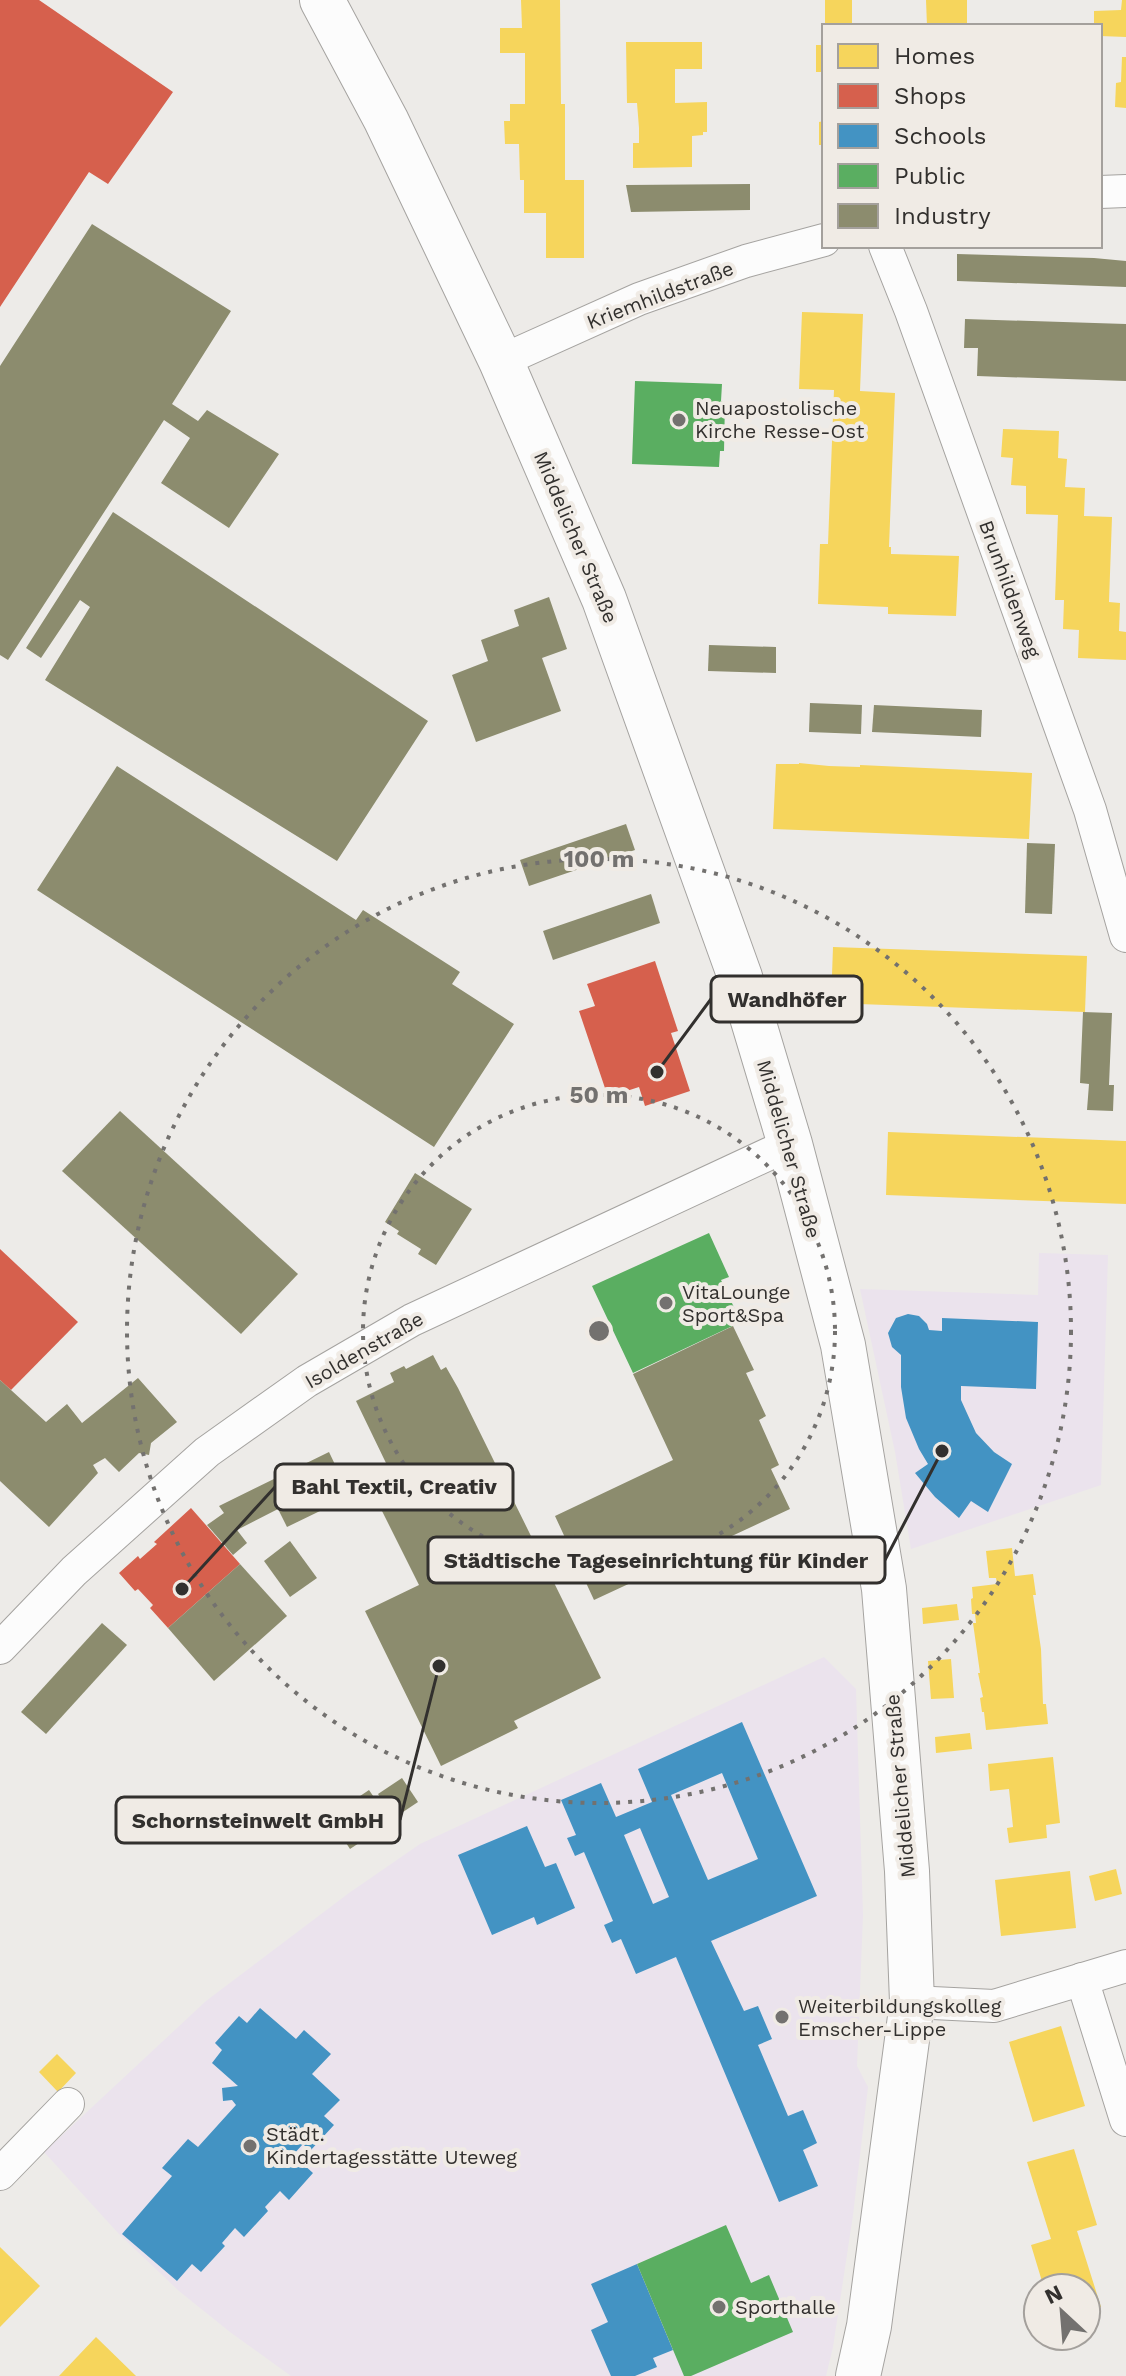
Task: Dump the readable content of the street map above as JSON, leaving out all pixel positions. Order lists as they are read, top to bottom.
{
  "streets": {
    "street": [
      "Kriemhildstraße",
      "Middelicher Straße",
      "Brunhildenweg",
      "Isoldenstraße"
    ]
  },
  "crossings": [
    ["Kriemhildstraße", "Middelicher Straße"],
    ["Middelicher Straße", "Isoldenstraße"]
  ],
  "places": [
    "Neuapostolische Kirche Resse-Ost",
    "Wandhöfer",
    "VitaLounge Sport&Spa",
    "Städtische Tageseinrichtung für Kinder",
    "Bahl Textil, Creativ",
    "Schornsteinwelt GmbH",
    "Weiterbildungskolleg Emscher-Lippe",
    "Städt. Kindertagesstätte Uteweg",
    "Sporthalle"
  ],
  "legend": [
    "Homes",
    "Shops",
    "Schools",
    "Public",
    "Industry"
  ],
  "north": "top left",
  "rings": ["100 m", "50 m"]
}
